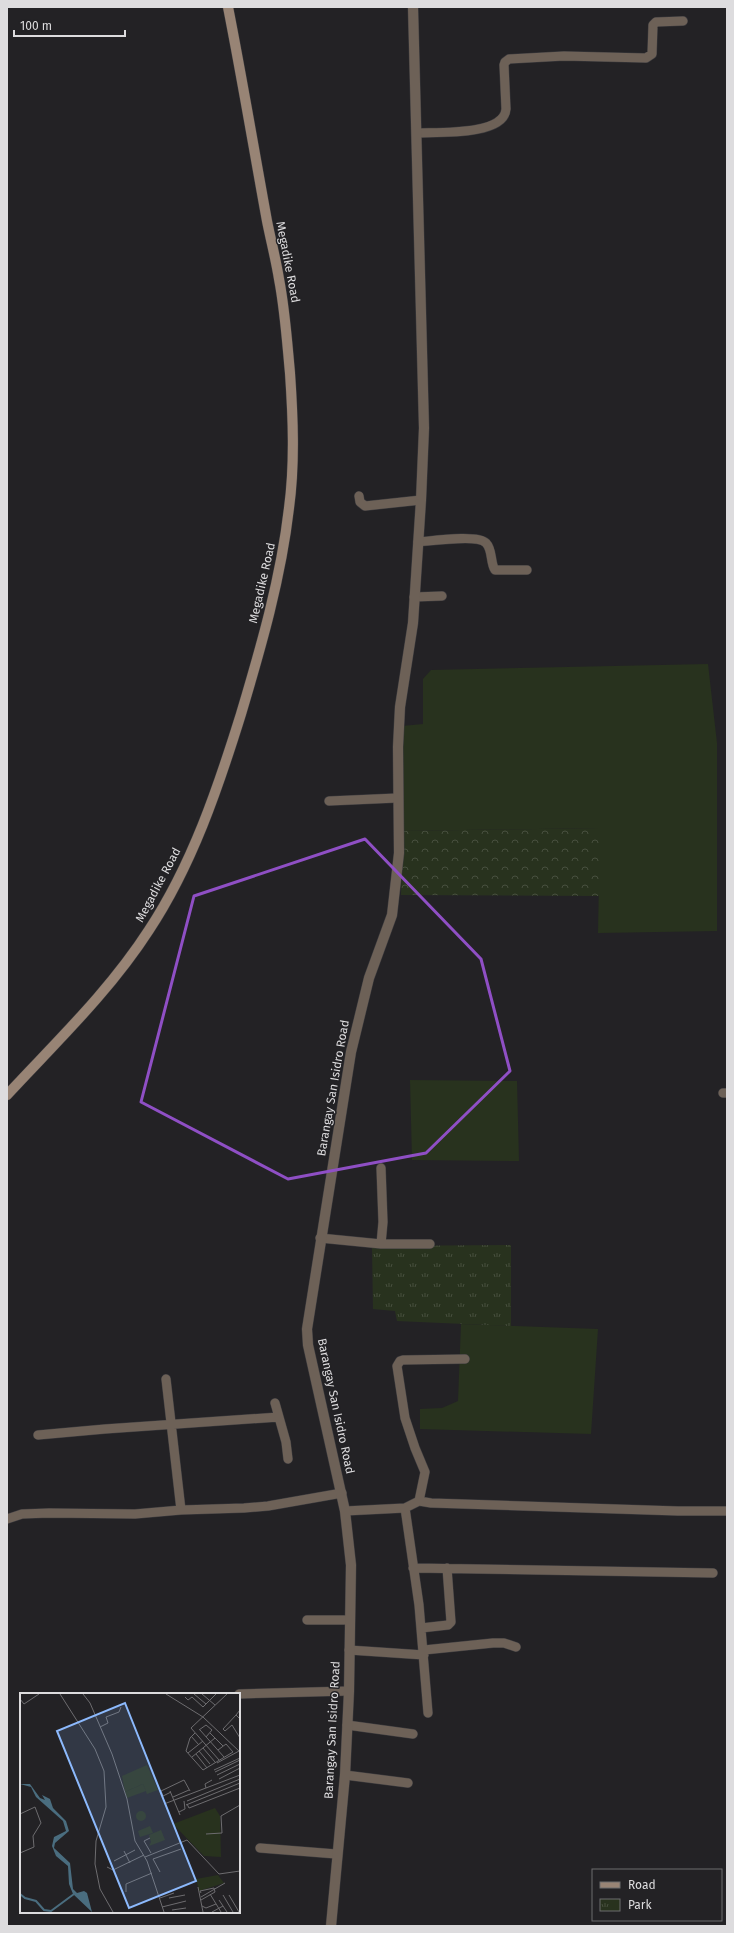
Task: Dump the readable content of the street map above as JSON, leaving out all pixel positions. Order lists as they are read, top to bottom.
{
  "streets": {
    "main road": ["Megadike Road"],
    "street": ["Barangay San Isidro Road"]
  },
  "legend": ["Road", "Park"],
  "scale_bar": "100 m"
}
